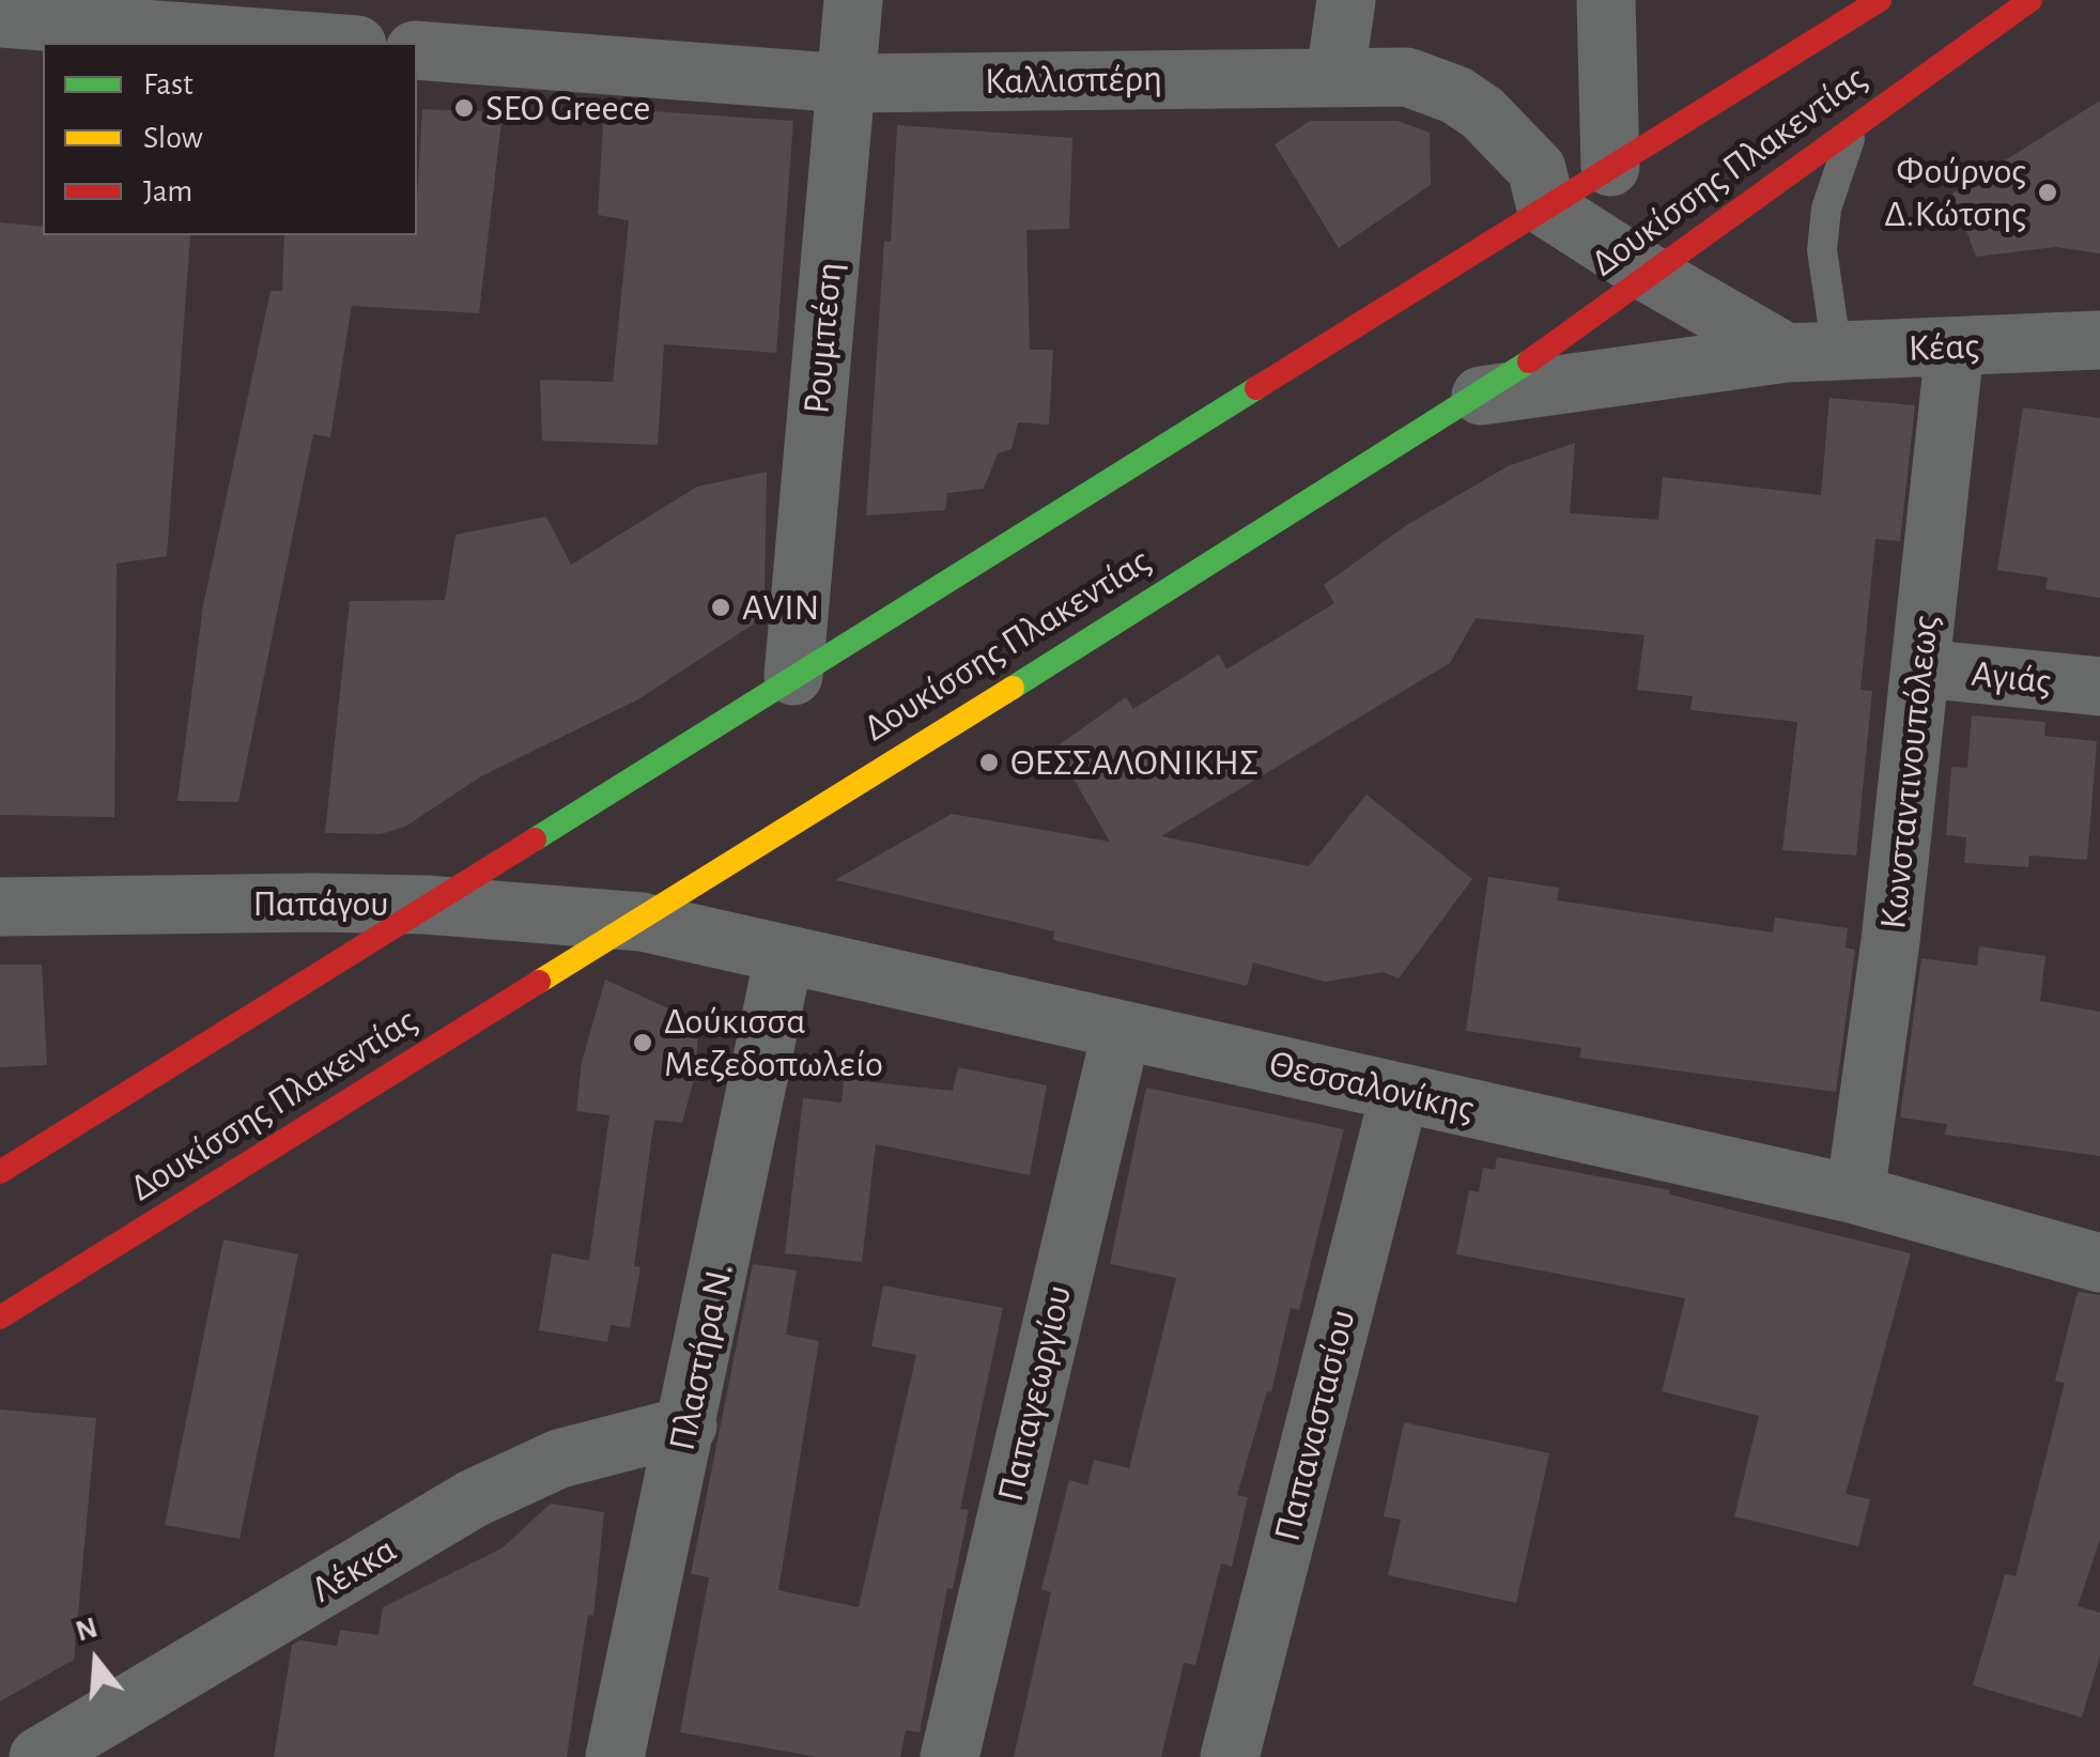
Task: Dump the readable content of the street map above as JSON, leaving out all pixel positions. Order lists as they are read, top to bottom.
{
  "streets": {
    "main road": ["Δουκίσσης Πλακεντίας"],
    "street": [
      "Καλλισπέρη",
      "Ρουμπέση",
      "Κέας",
      "Αγιάς",
      "Κωνσταντινουπόλεως",
      "Παπάγου",
      "Θεσσαλονίκης",
      "Πλαστήρα Ν.",
      "Παπαγεωργίου",
      "Παπαναστασίου",
      "Λέκκα"
    ]
  },
  "crossings": [
    ["Καλλισπέρη", "Δουκίσσης Πλακεντίας"],
    ["Καλλισπέρη", "Ρουμπέση"],
    ["Δουκίσσης Πλακεντίας", "Ρουμπέση"],
    ["Δουκίσσης Πλακεντίας", "Κέας"],
    ["Δουκίσσης Πλακεντίας", "Παπάγου"],
    ["Δουκίσσης Πλακεντίας", "Θεσσαλονίκης"],
    ["Κέας", "Κωνσταντινουπόλεως"],
    ["Αγιάς", "Κωνσταντινουπόλεως"],
    ["Κωνσταντινουπόλεως", "Θεσσαλονίκης"],
    ["Παπάγου", "Θεσσαλονίκης"],
    ["Θεσσαλονίκης", "Πλαστήρα Ν."],
    ["Θεσσαλονίκης", "Παπαγεωργίου"],
    ["Θεσσαλονίκης", "Παπαναστασίου"],
    ["Πλαστήρα Ν.", "Λέκκα"]
  ],
  "places": [
    "SEO Greece",
    "Φούρνος Δ.Κώτσης",
    "AVIN",
    "ΘΕΣΣΑΛΟΝΙΚΗΣ",
    "Δούκισσα Μεζεδοπωλείο"
  ],
  "legend": ["Fast", "Slow", "Jam"],
  "north": "top"
}
